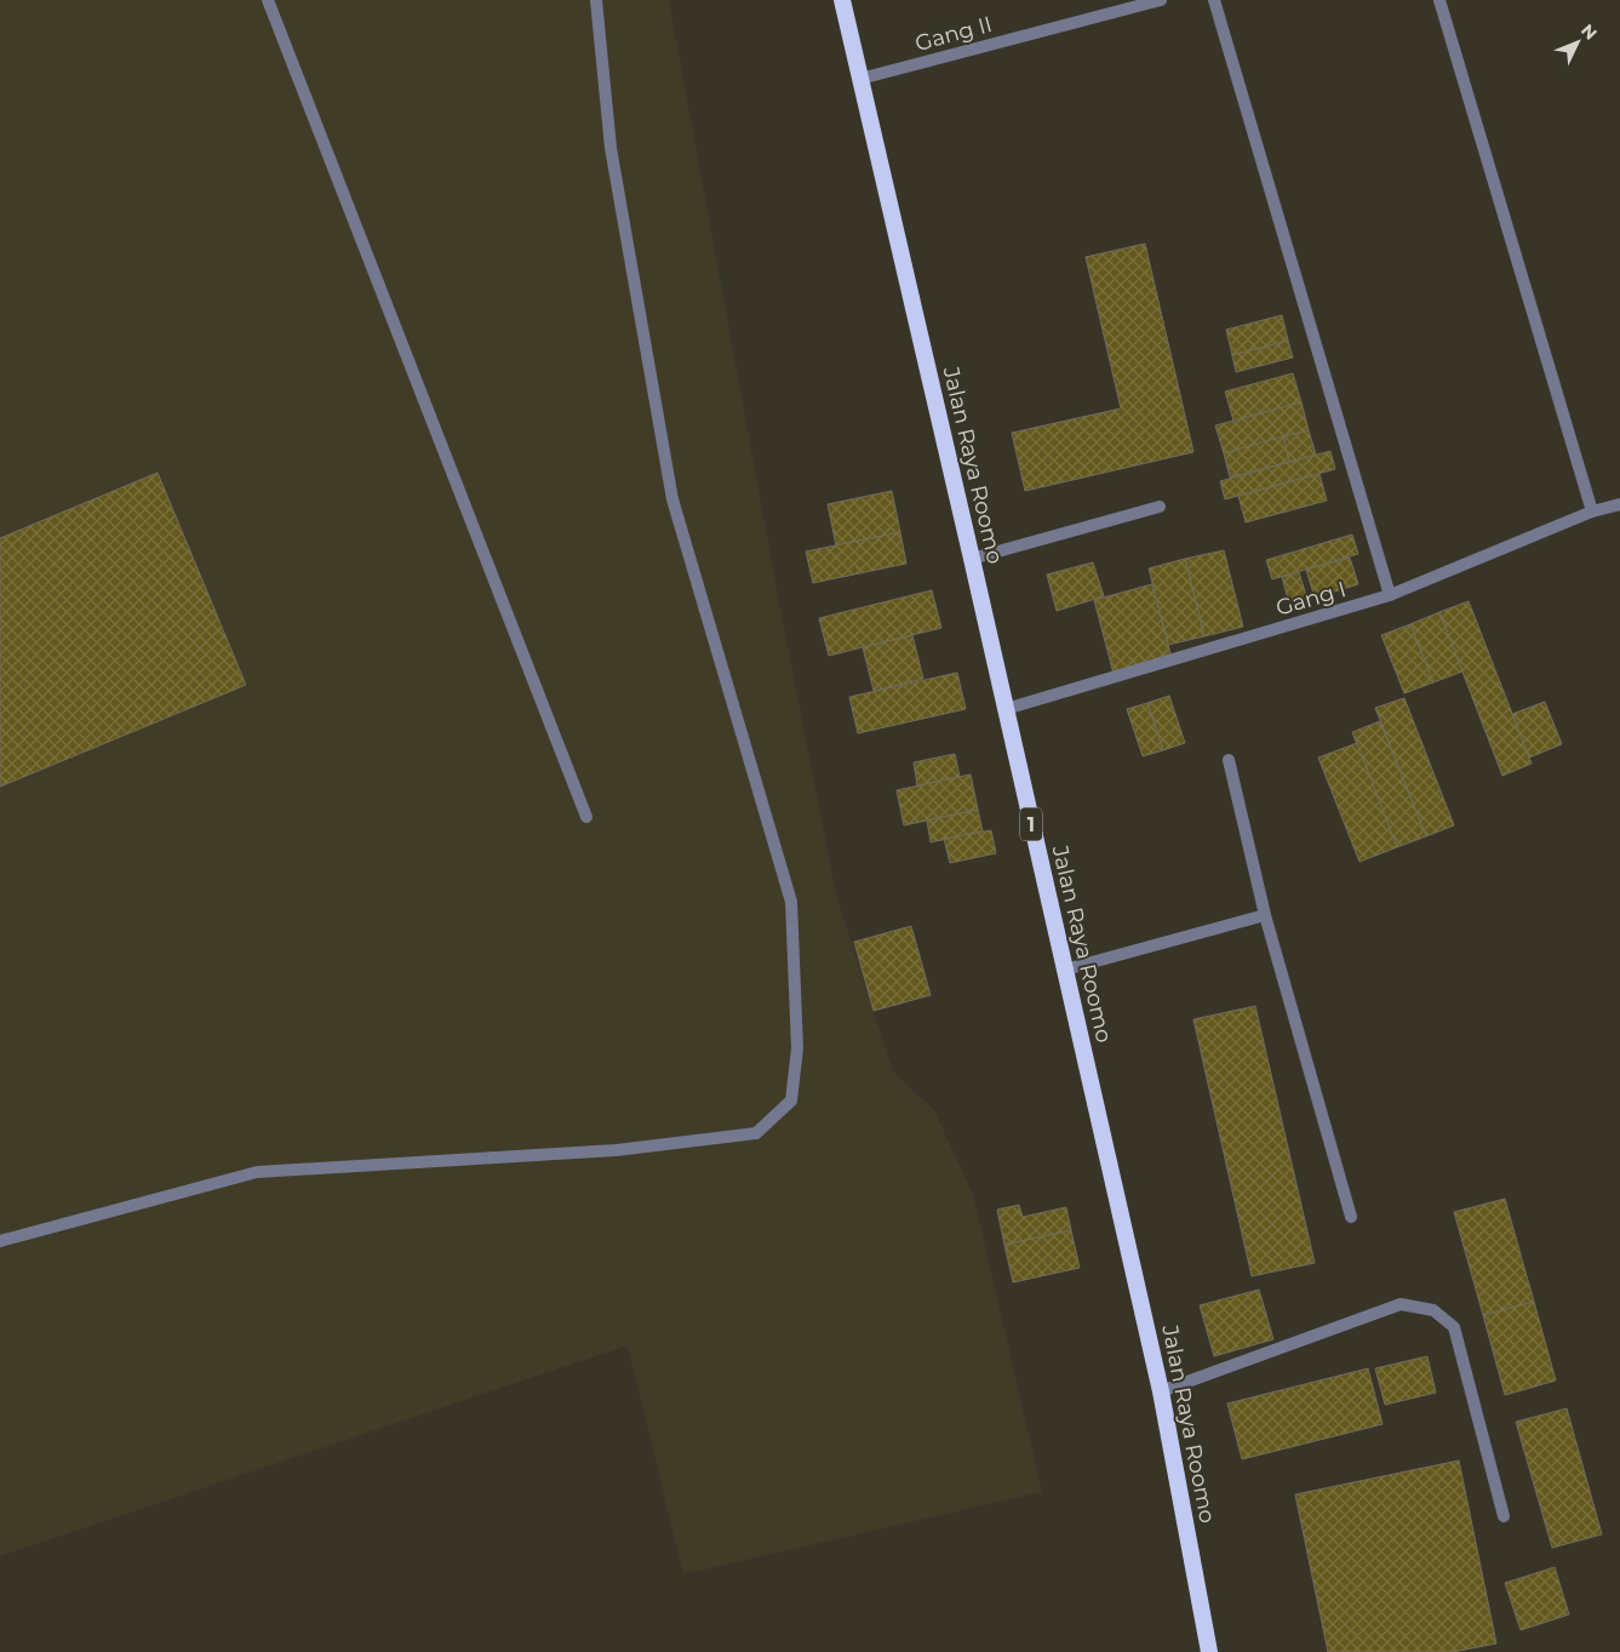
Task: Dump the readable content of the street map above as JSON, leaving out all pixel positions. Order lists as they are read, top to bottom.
{
  "streets": {
    "highway": ["Jalan Raya Roomo", "1"],
    "street": ["Gang II", "Gang I"]
  },
  "crossings": [
    ["Gang II", "Jalan Raya Roomo"],
    ["Jalan Raya Roomo", "Gang I"]
  ],
  "north": "top right"
}
